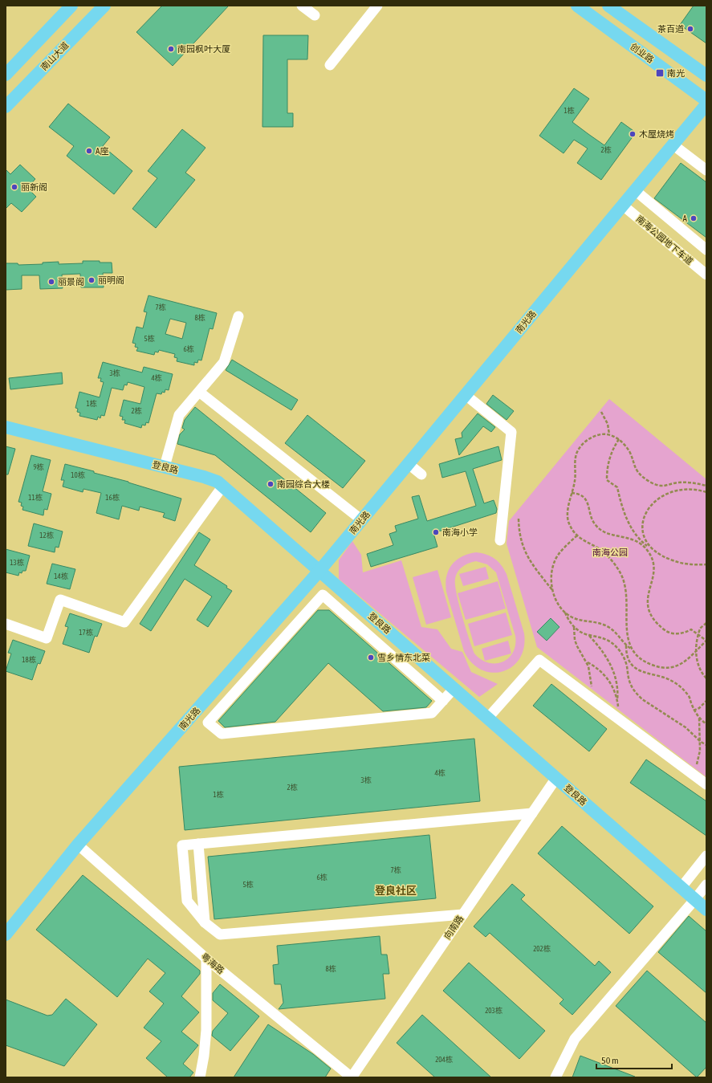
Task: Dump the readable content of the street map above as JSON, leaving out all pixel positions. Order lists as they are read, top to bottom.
{
  "streets": {
    "main road": [
      "创业路",
      "南山大道",
      "南光路",
      "登良路"
    ],
    "street": ["南海公园地下车道", "向南路", "粤海路"]
  },
  "crossings": [
    ["南海公园地下车道", "南光路"],
    ["南光路", "登良路"],
    ["南光路", "粤海路"],
    ["登良路", "向南路"],
    ["向南路", "粤海路"]
  ],
  "districts": ["登良社区"],
  "parks": ["南海公园"],
  "places": {
    "other": [
      "茶百道",
      "南园枫叶大厦",
      "木屋烧烤",
      "A座",
      "丽新阁",
      "A",
      "丽明阁",
      "丽景阁",
      "南园综合大楼",
      "南海小学",
      "雪乡情东北菜"
    ],
    "transit": ["南光"]
  },
  "house_numbers": [
    "1栋",
    "2栋",
    "7栋",
    "8栋",
    "5栋",
    "6栋",
    "3栋",
    "4栋",
    "1栋",
    "2栋",
    "9栋",
    "10栋",
    "11栋",
    "16栋",
    "12栋",
    "13栋",
    "14栋",
    "17栋",
    "18栋",
    "4栋",
    "3栋",
    "2栋",
    "1栋",
    "7栋",
    "6栋",
    "5栋",
    "202栋",
    "8栋",
    "203栋",
    "204栋"
  ],
  "scale_bar": "50 m"
}
